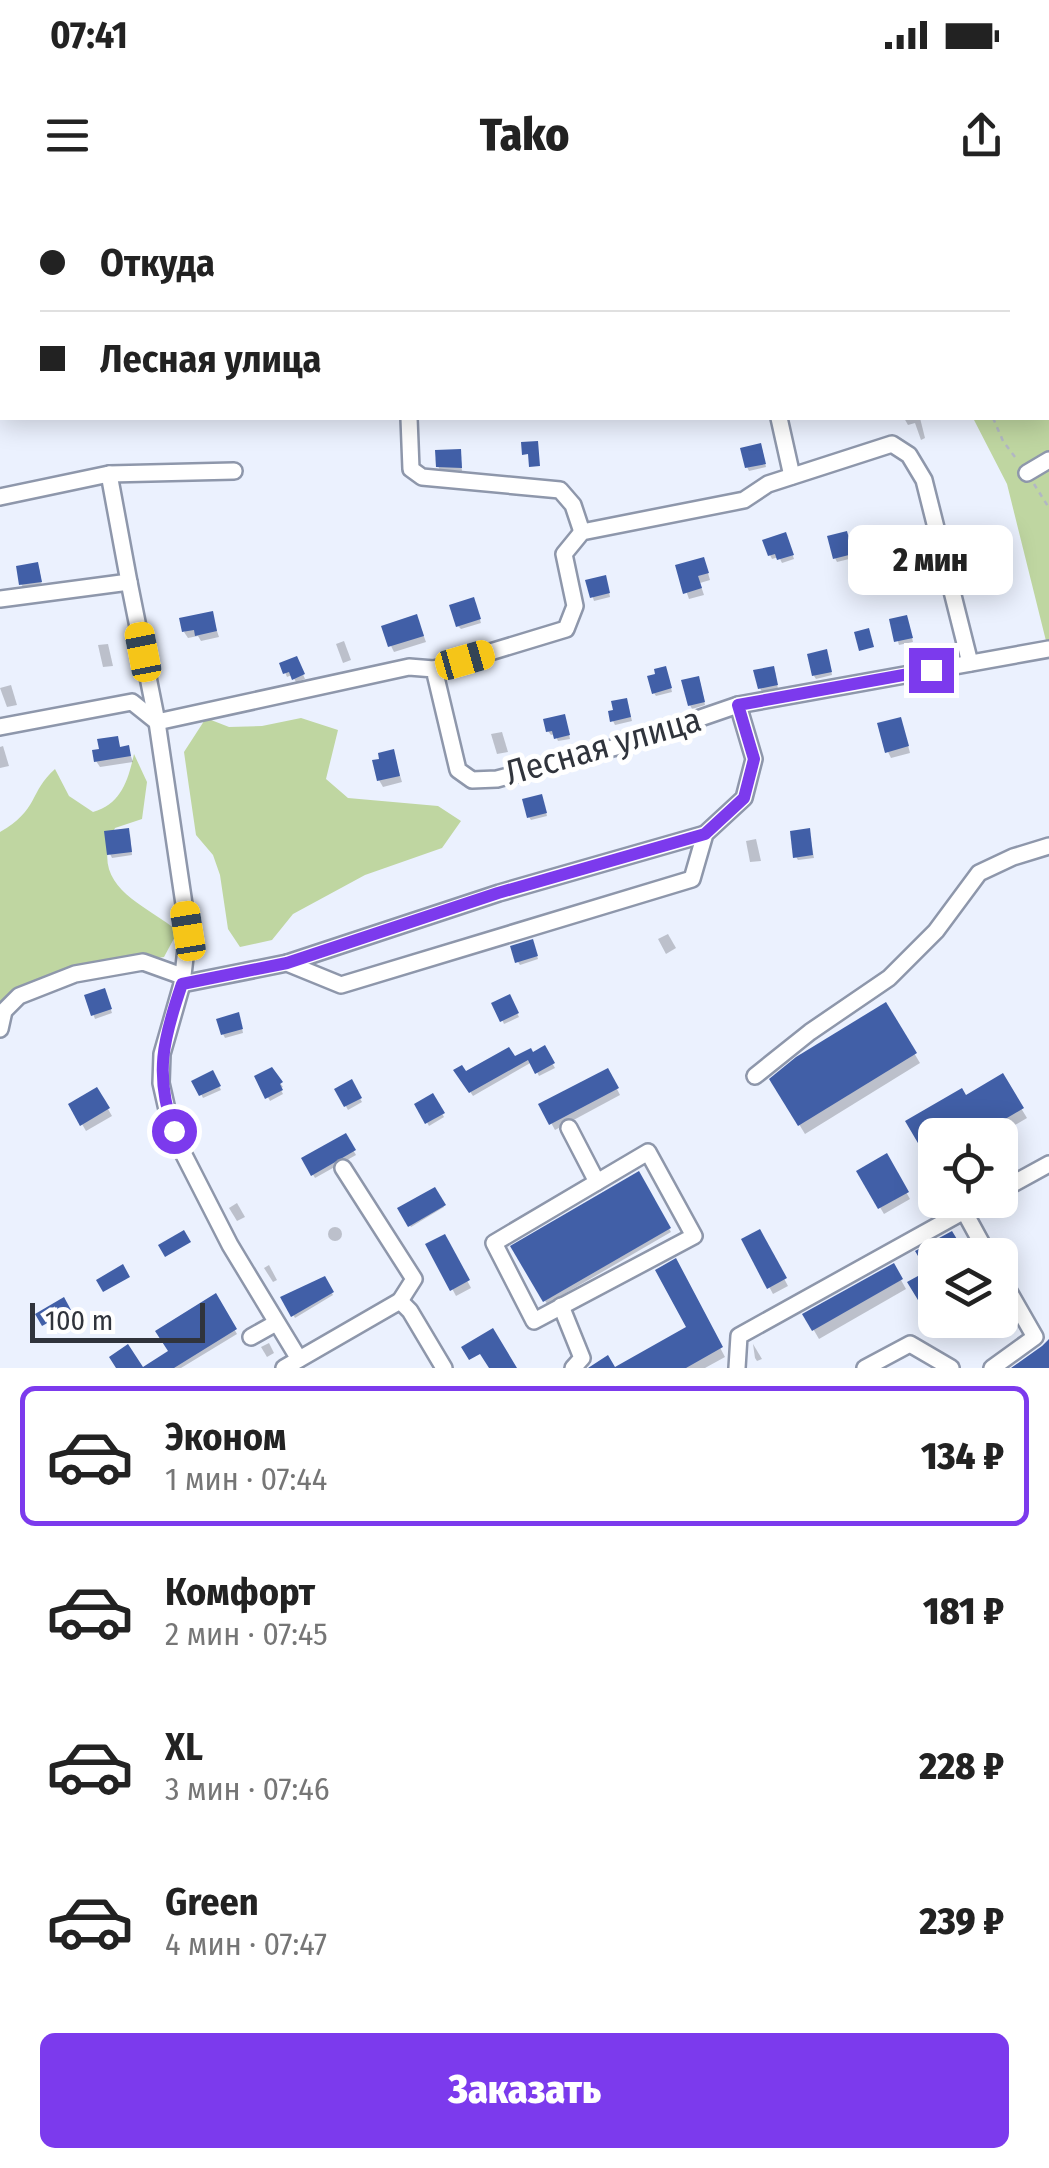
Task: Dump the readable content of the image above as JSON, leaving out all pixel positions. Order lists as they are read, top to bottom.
{
  "streets": {
    "street": ["Лесная улица"]
  },
  "scale_bar": "100 m",
  "page": {
    "status": "07:41",
    "header": "Tako",
    "banner": ["Откуда", "Лесная улица"],
    "bubble": "2 мин",
    "scale": "100 m",
    "list": [
      {
        "name": "Эконом",
        "note": "1 мин · 07:44",
        "value": "134 ₽"
      },
      {
        "name": "Комфорт",
        "note": "2 мин · 07:45",
        "value": "181 ₽"
      },
      {
        "name": "XL",
        "note": "3 мин · 07:46",
        "value": "228 ₽"
      },
      {
        "name": "Green",
        "note": "4 мин · 07:47",
        "value": "239 ₽"
      }
    ],
    "buttons": "Заказать"
  }
}
